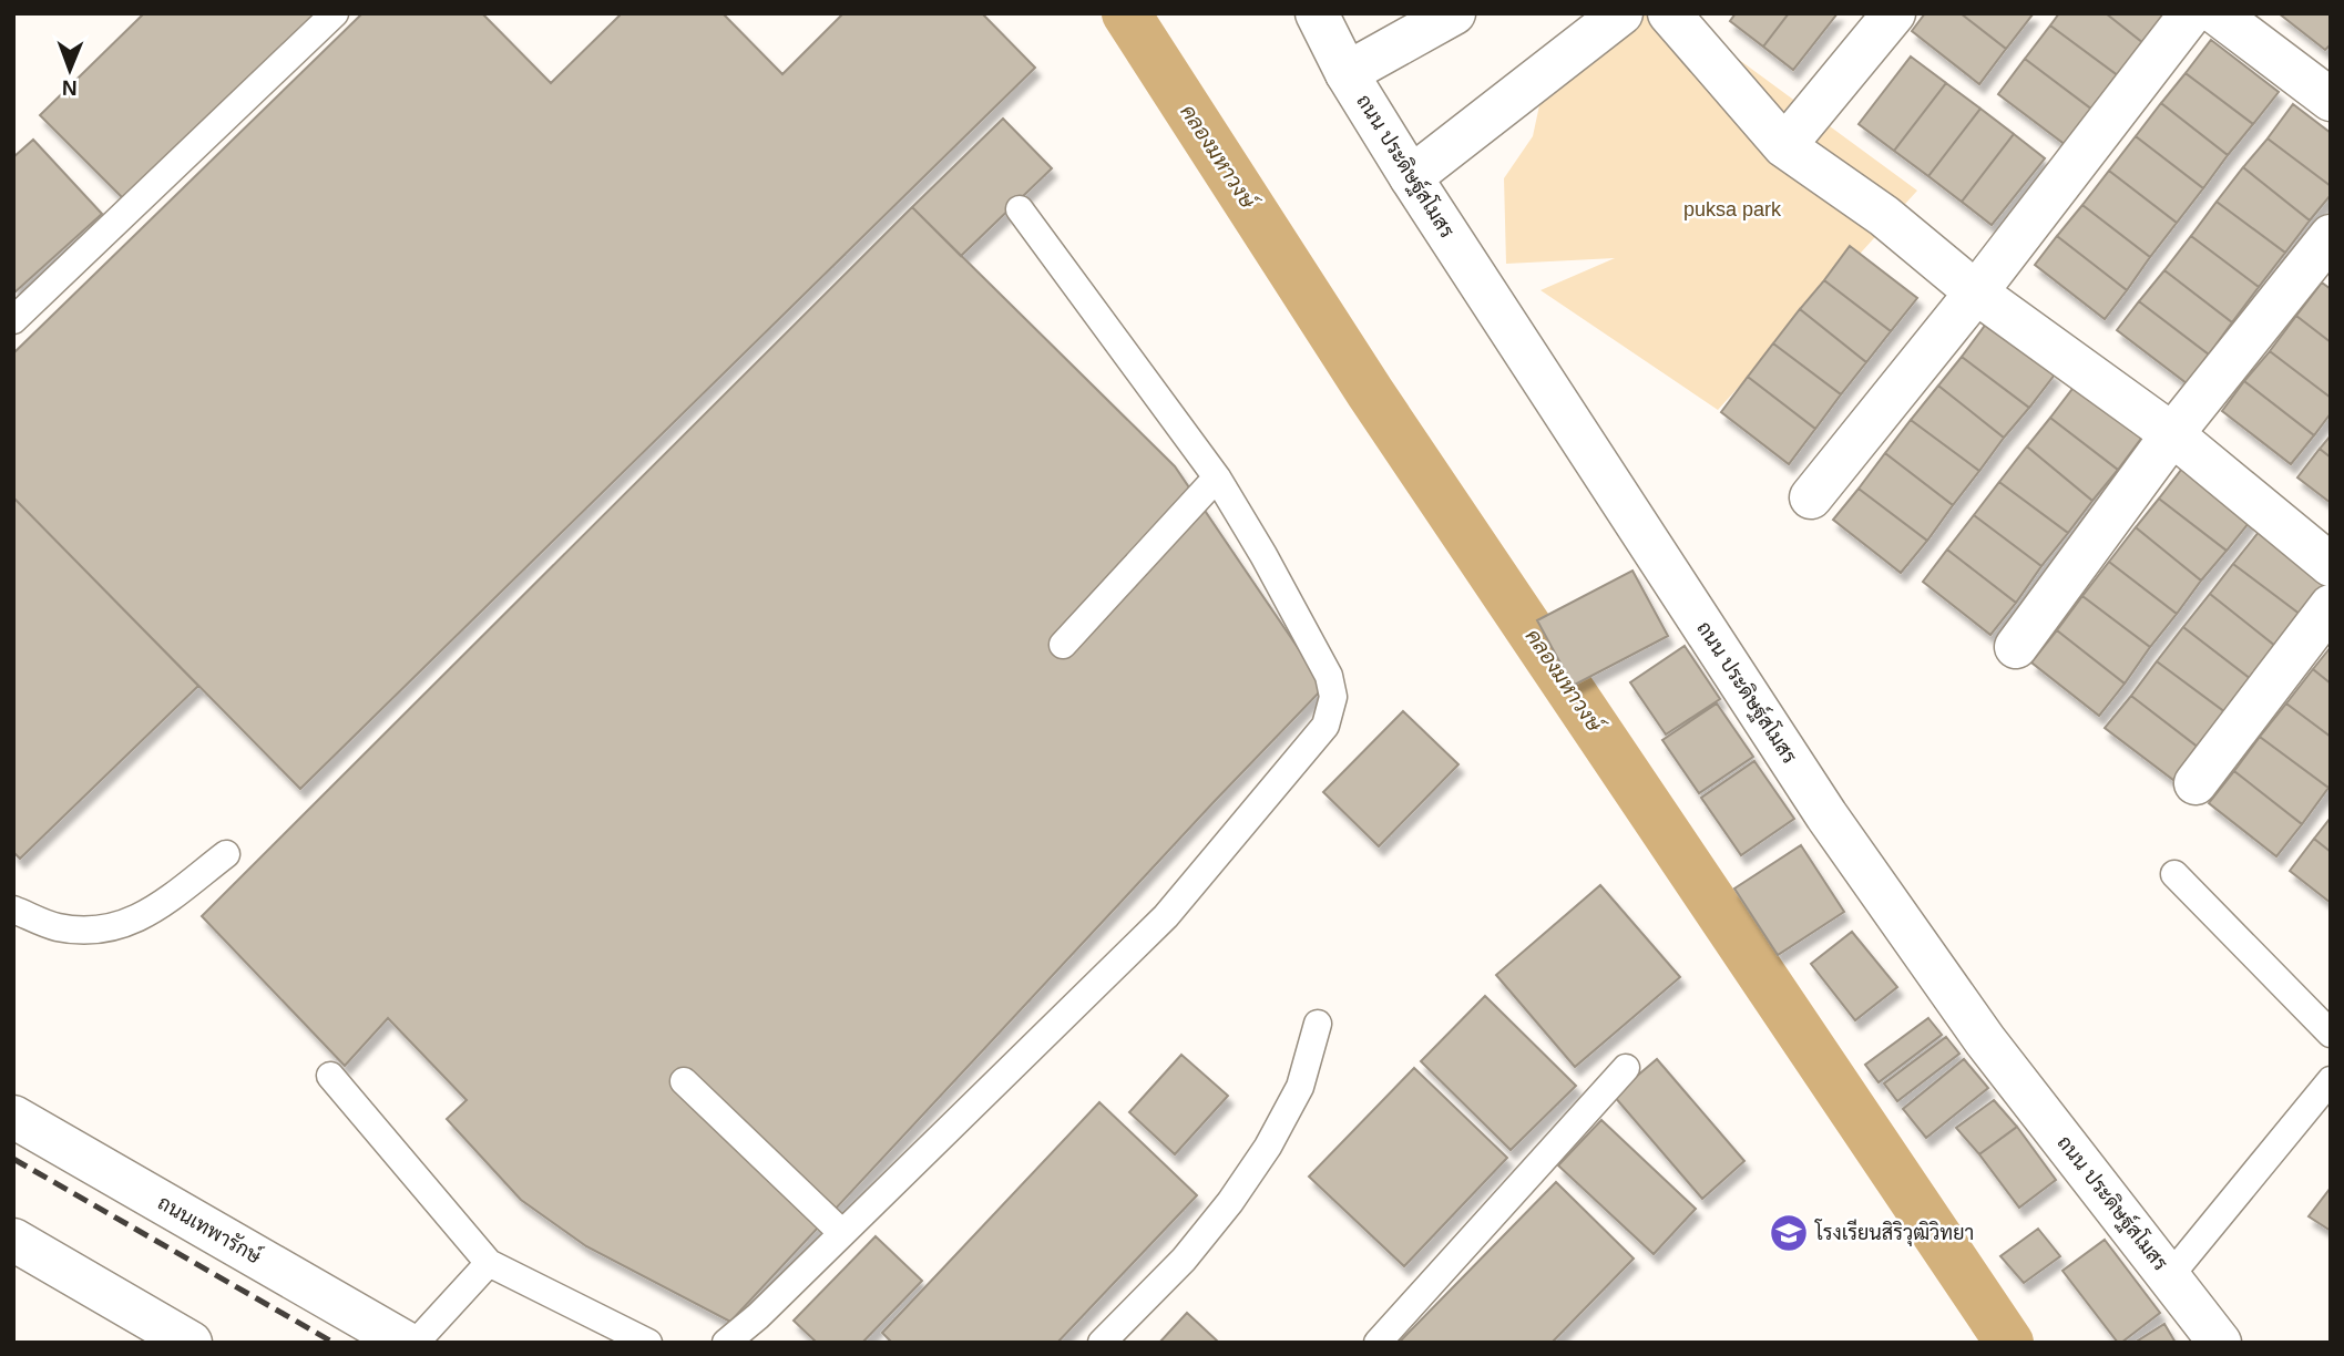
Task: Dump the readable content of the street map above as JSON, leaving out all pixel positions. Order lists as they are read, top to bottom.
{
  "streets": {
    "street": ["ถนน ประดิษฐ์สโมสร", "ถนนเทพารักษ์"]
  },
  "water": ["คลองมหาวงษ์"],
  "parks": ["puksa park"],
  "places": {
    "school or university": ["โรงเรียนสิริวุฒิวิทยา"]
  },
  "north": "bottom"
}
